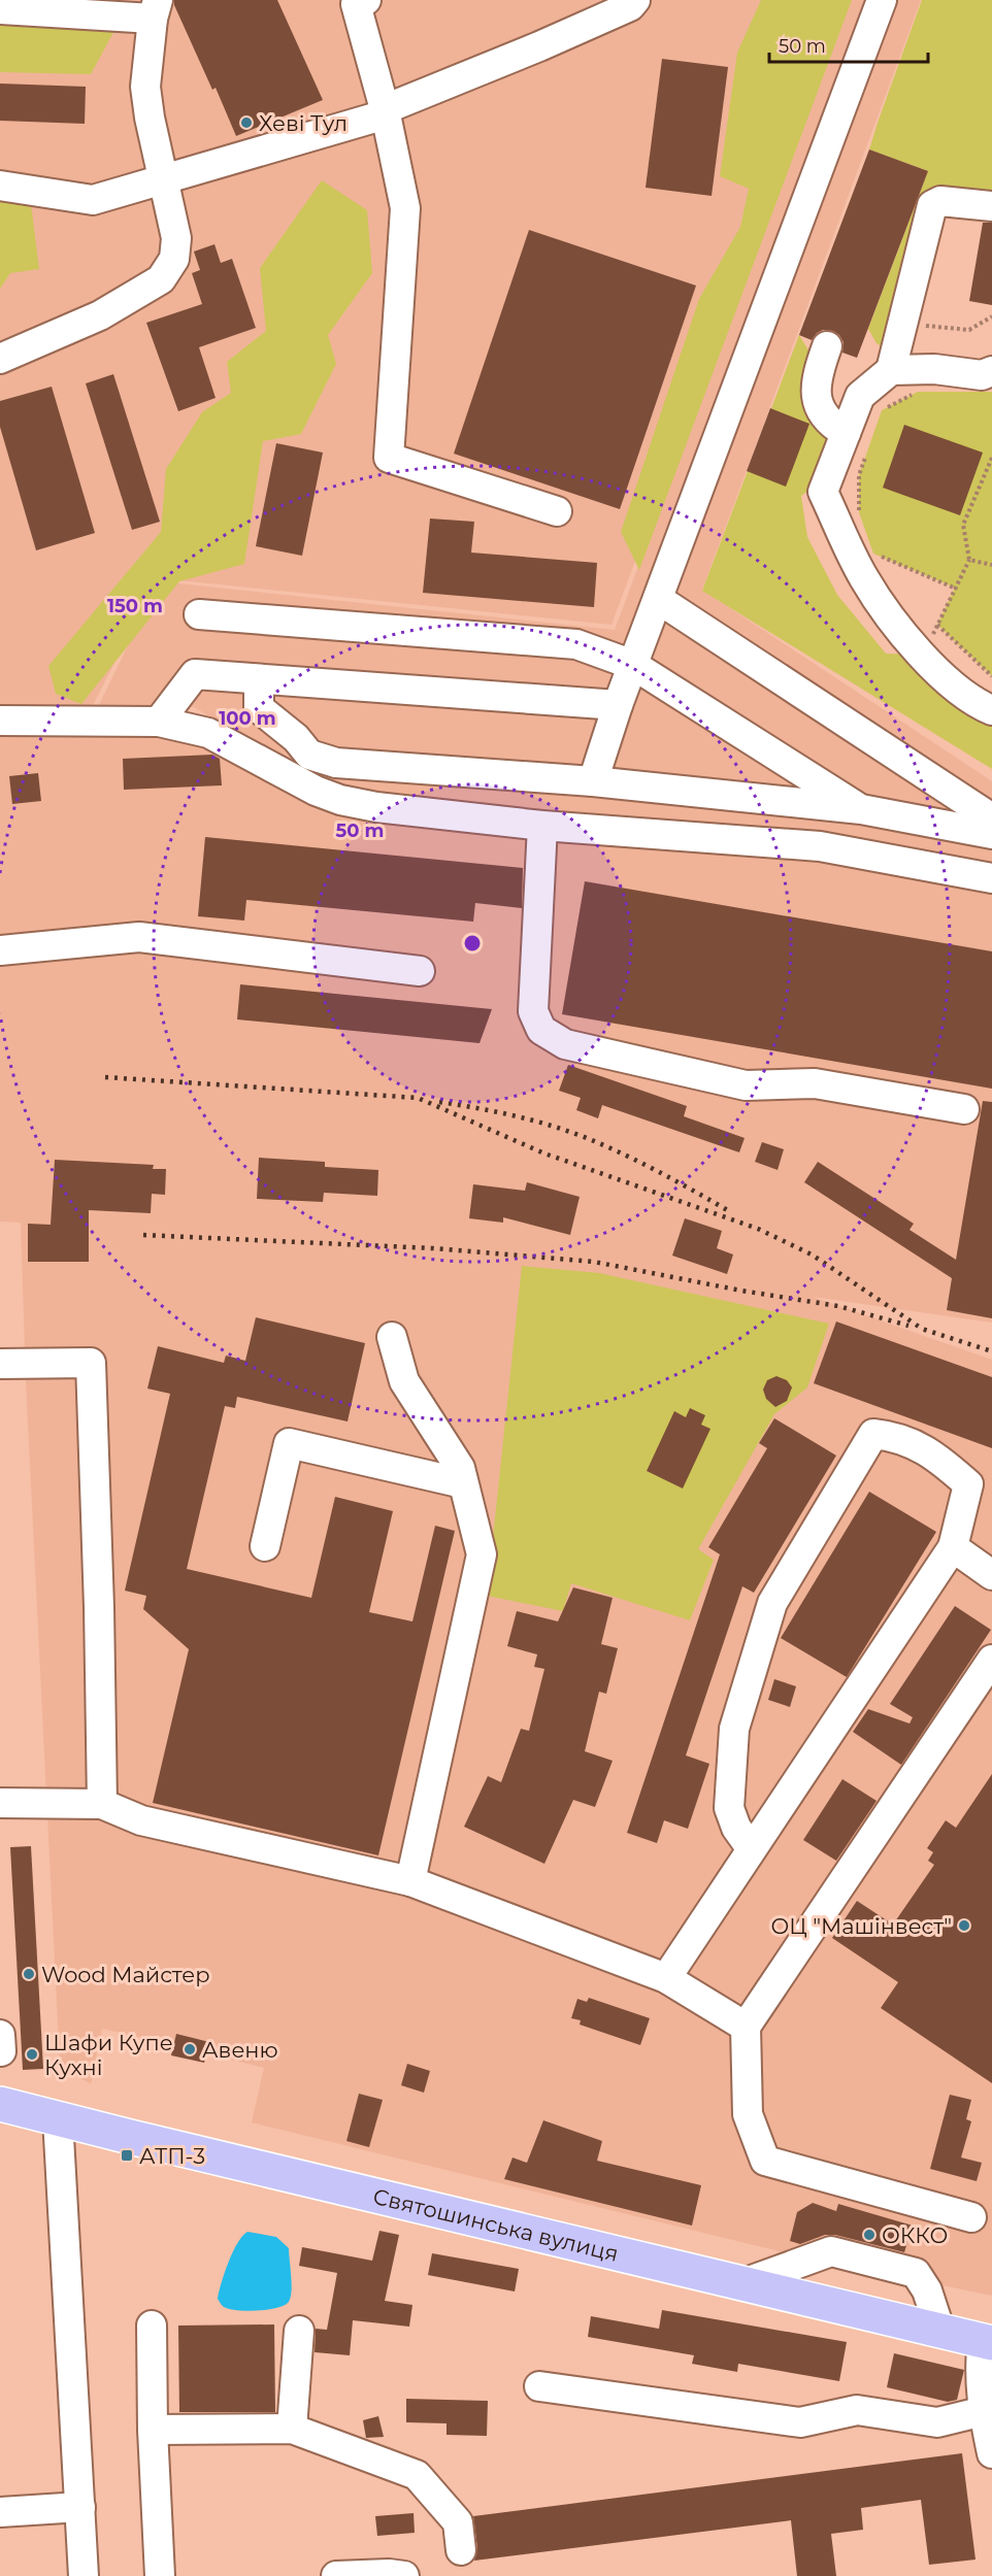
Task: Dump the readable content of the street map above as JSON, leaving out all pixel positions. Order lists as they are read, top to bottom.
{
  "streets": {
    "main road": ["Святошинська вулиця"]
  },
  "places": {
    "other": [
      "Хеві Тул",
      "ОЦ \"Машінвест\"",
      "Wood Майстер",
      "Авеню",
      "Шафи Купе Кухні",
      "ОККО"
    ],
    "transit": ["АТП-3"]
  },
  "scale_bar": "50 m",
  "rings": ["150 m", "100 m", "50 m"]
}
